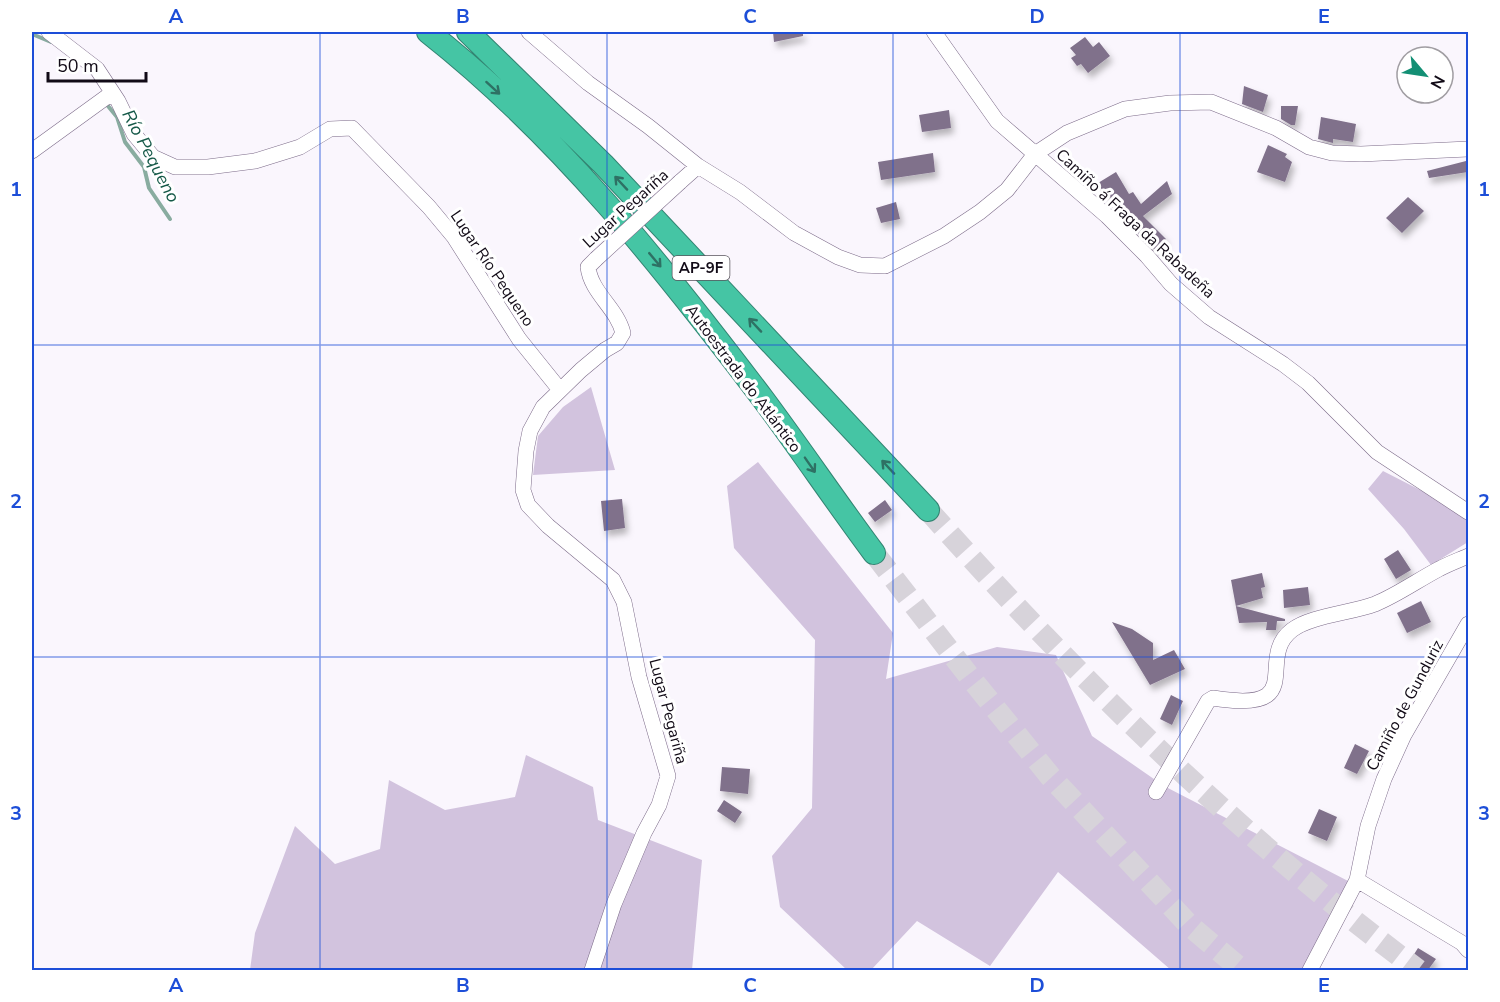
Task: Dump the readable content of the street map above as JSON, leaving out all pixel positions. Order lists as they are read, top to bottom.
{
  "streets": {
    "highway": ["AP-9F", "Autoestrada do Atlántico"],
    "street": [
      "Lugar Pegariña",
      "Camiño á Fraga da Rabadeña",
      "Lugar Río Pequeno",
      "Camiño de Gunduriz"
    ]
  },
  "crossings": [
    ["Lugar Pegariña", "Lugar Río Pequeno"]
  ],
  "water": ["Río Pequeno"],
  "scale_bar": "50 m",
  "north": "bottom right",
  "grid": {
    "columns": [
      "A",
      "B",
      "C",
      "D",
      "E"
    ],
    "rows": ["1", "2", "3"]
  }
}
